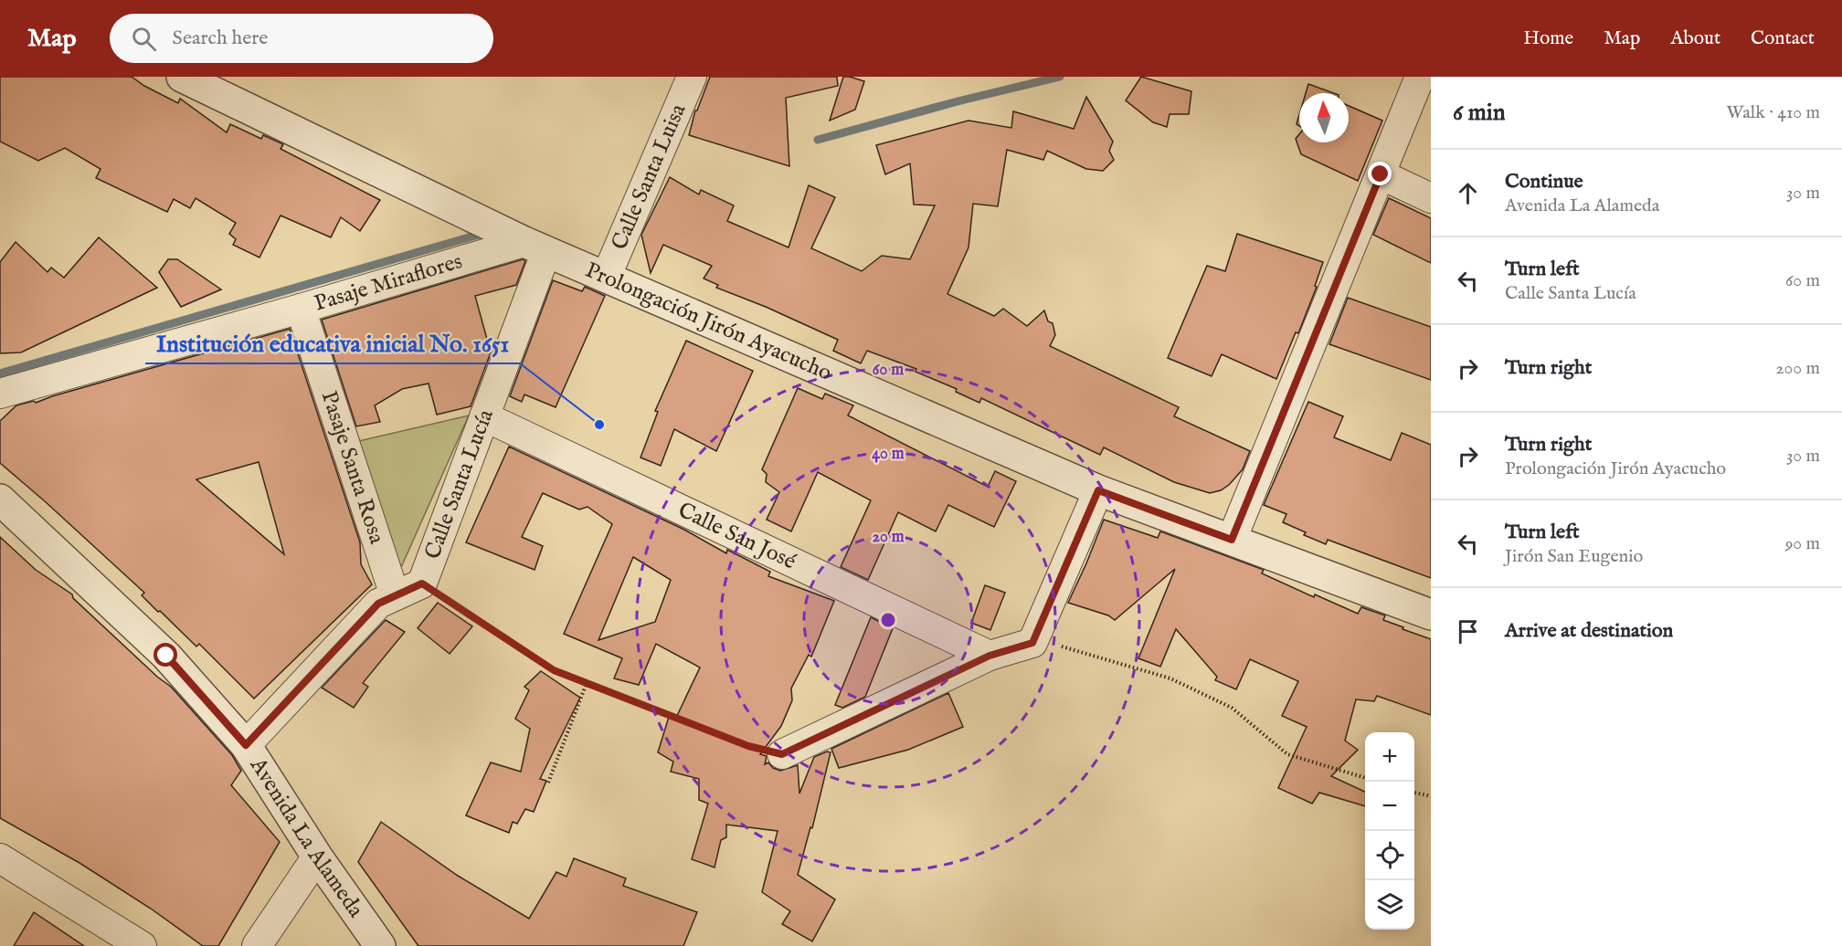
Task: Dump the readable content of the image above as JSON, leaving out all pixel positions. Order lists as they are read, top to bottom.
{
  "streets": {
    "street": [
      "Calle Santa Luisa",
      "Pasaje Miraflores",
      "Prolongación Jirón Ayacucho",
      "Pasaje Santa Rosa",
      "Calle Santa Lucía",
      "Calle San José",
      "Avenida La Alameda"
    ]
  },
  "crossings": [
    ["Calle Santa Luisa", "Prolongación Jirón Ayacucho"],
    ["Pasaje Miraflores", "Prolongación Jirón Ayacucho"],
    ["Pasaje Miraflores", "Pasaje Santa Rosa"],
    ["Pasaje Miraflores", "Calle Santa Lucía"],
    ["Prolongación Jirón Ayacucho", "Calle Santa Lucía"],
    ["Pasaje Santa Rosa", "Calle Santa Lucía"],
    ["Calle Santa Lucía", "Calle San José"],
    ["Calle Santa Lucía", "Avenida La Alameda"]
  ],
  "places": ["Institución educativa inicial No. 1651"],
  "north": "top",
  "page": {
    "header": "Map",
    "search": "Search here",
    "nav": [
      "Home",
      "Map",
      "About",
      "Contact"
    ],
    "heading": ["6 min", "Walk · 410 m"],
    "list": [
      ["Continue", "Avenida La Alameda", "30 m"],
      ["Turn left", "Calle Santa Lucía", "60 m"],
      ["Turn right", "200 m"],
      ["Turn right", "Prolongación Jirón Ayacucho", "30 m"],
      ["Turn left", "Jirón San Eugenio", "90 m"],
      "Arrive at destination"
    ],
    "map_buttons": ["+", "−"]
  },
  "rings": ["60 m", "40 m", "20 m"]
}
